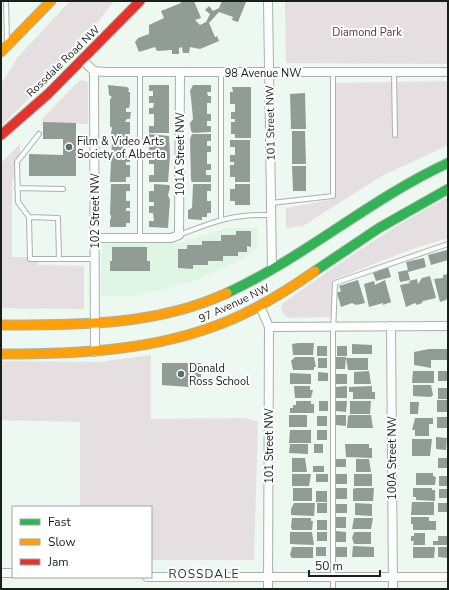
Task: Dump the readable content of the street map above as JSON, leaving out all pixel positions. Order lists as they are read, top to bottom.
{
  "streets": {
    "main road": ["Rossdale Road NW", "97 Avenue NW"],
    "street": [
      "98 Avenue NW",
      "101 Street NW",
      "101A Street NW",
      "102 Street NW",
      "100A Street NW"
    ]
  },
  "crossings": [
    ["98 Avenue NW", "101 Street NW"],
    ["98 Avenue NW", "101A Street NW"],
    ["98 Avenue NW", "102 Street NW"],
    ["101 Street NW", "97 Avenue NW"],
    ["102 Street NW", "97 Avenue NW"]
  ],
  "districts": ["ROSSDALE"],
  "parks": ["Diamond Park"],
  "places": ["Film & Video Arts Society of Alberta", "Donald Ross School"],
  "legend": ["Fast", "Slow", "Jam"],
  "scale_bar": "50 m"
}
